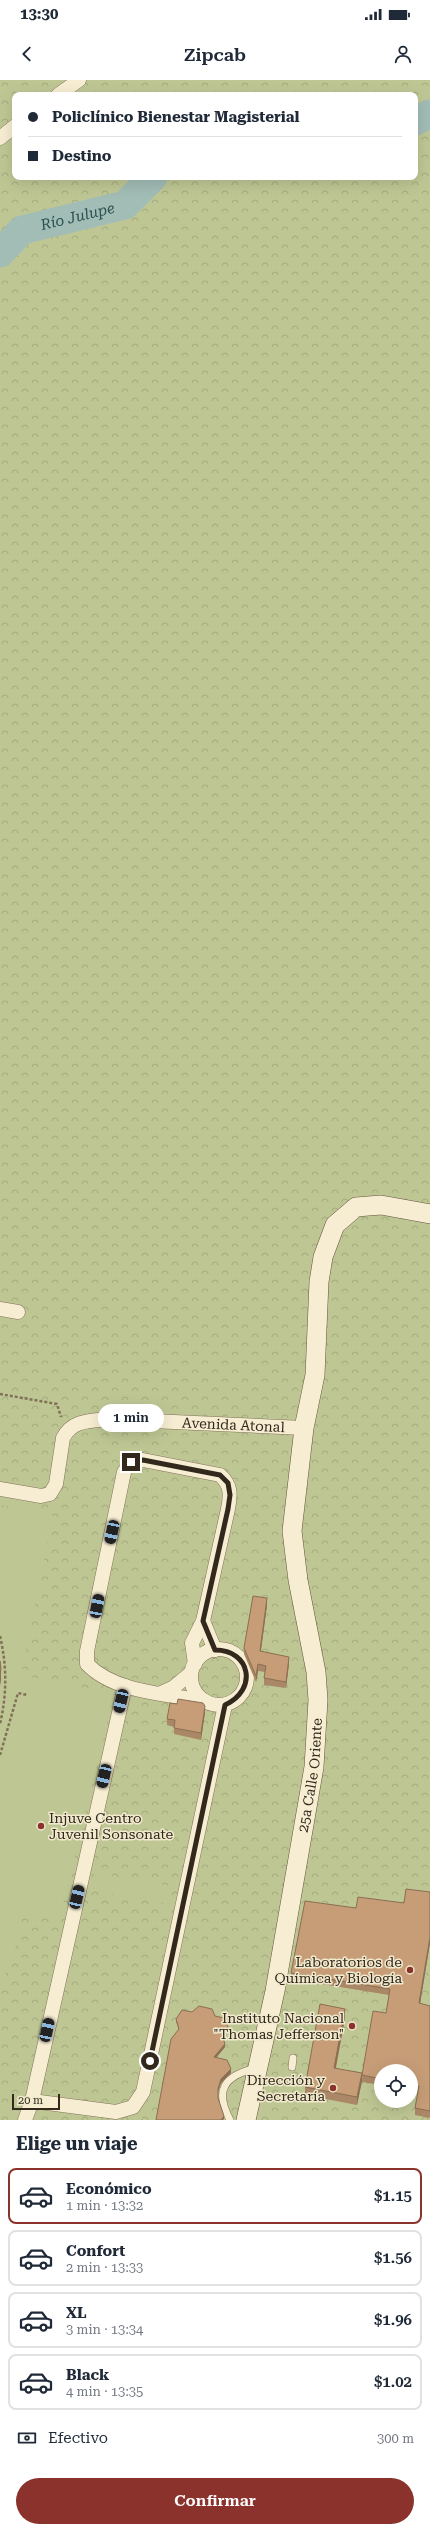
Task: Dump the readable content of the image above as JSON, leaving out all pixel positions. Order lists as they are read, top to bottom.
{
  "streets": {
    "street": ["Avenida Atonal", "25a Calle Oriente"]
  },
  "crossings": [
    ["Avenida Atonal", "25a Calle Oriente"]
  ],
  "water": ["Río Julupe"],
  "places": [
    "Injuve Centro Juvenil Sonsonate",
    "Laboratorios de Química y Biología",
    "Instituto Nacional \"Thomas Jefferson\"",
    "Dirección y Secretaría"
  ],
  "scale_bar": "20 m",
  "page": {
    "status": "13:30",
    "header": "Zipcab",
    "banner": ["Policlínico Bienestar Magisterial", "Destino"],
    "bubble": "1 min",
    "scale": "20 m",
    "heading": "Elige un viaje",
    "list": [
      {
        "name": "Económico",
        "note": "1 min · 13:32",
        "value": "$1.15"
      },
      {
        "name": "Confort",
        "note": "2 min · 13:33",
        "value": "$1.56"
      },
      {
        "name": "XL",
        "note": "3 min · 13:34",
        "value": "$1.96"
      },
      {
        "name": "Black",
        "note": "4 min · 13:35",
        "value": "$1.02"
      }
    ],
    "pay": ["Efectivo", "300 m"],
    "buttons": "Confirmar"
  }
}
